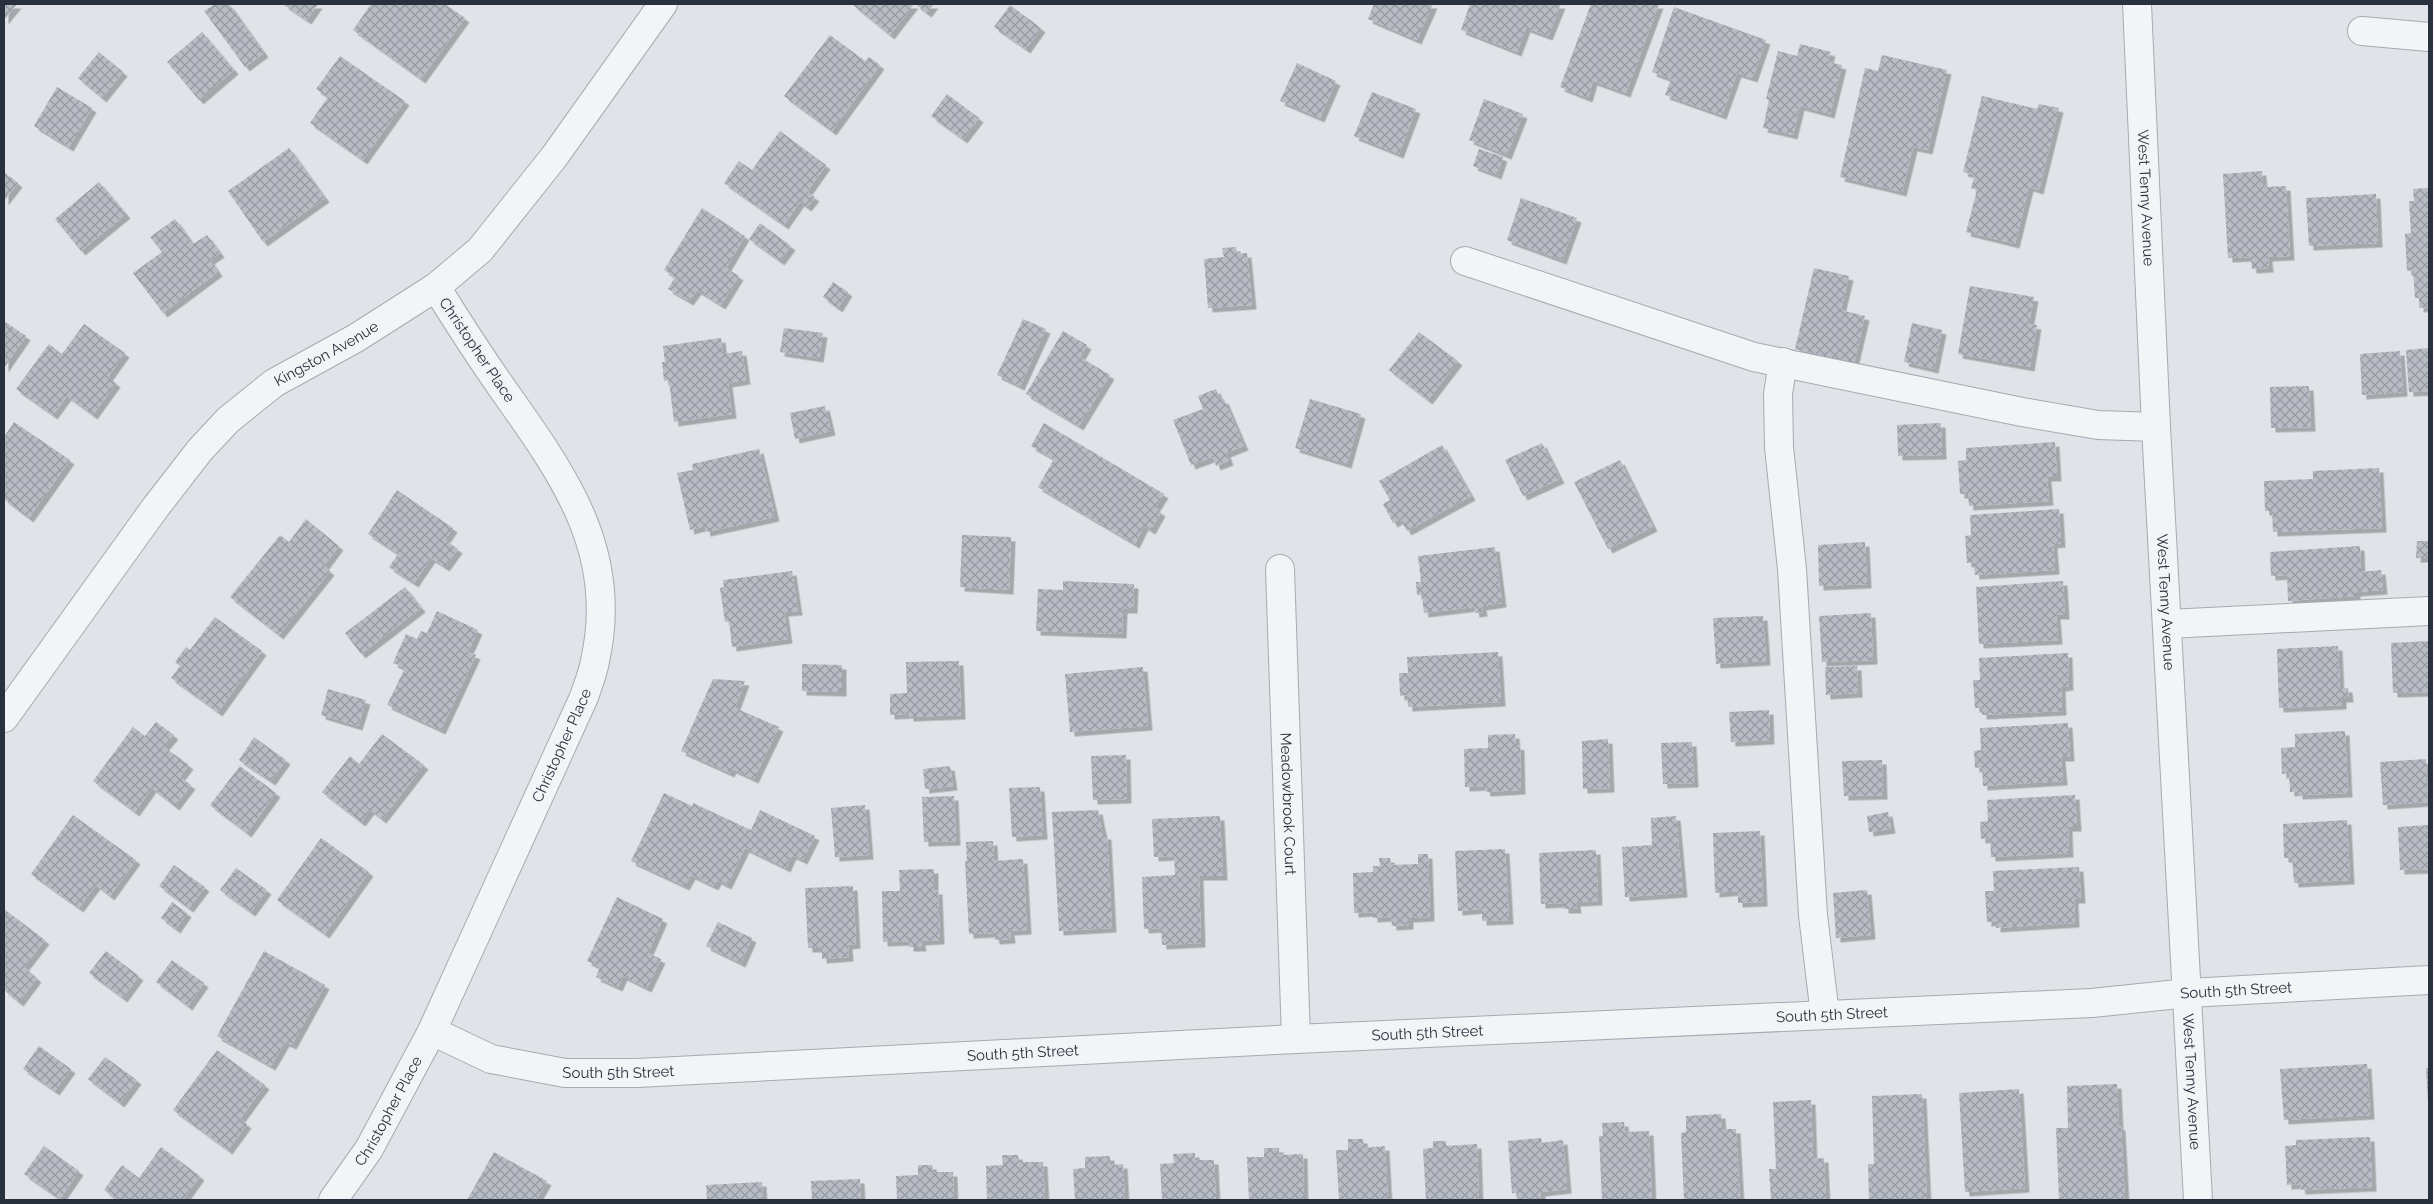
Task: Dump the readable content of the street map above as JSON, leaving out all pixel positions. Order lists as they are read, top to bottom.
{
  "streets": {
    "street": [
      "West Tenny Avenue",
      "Christopher Place",
      "Kingston Avenue",
      "Meadowbrook Court",
      "South 5th Street"
    ]
  },
  "crossings": [
    ["West Tenny Avenue", "South 5th Street"],
    ["Christopher Place", "Kingston Avenue"],
    ["Christopher Place", "South 5th Street"],
    ["Meadowbrook Court", "South 5th Street"]
  ]
}
